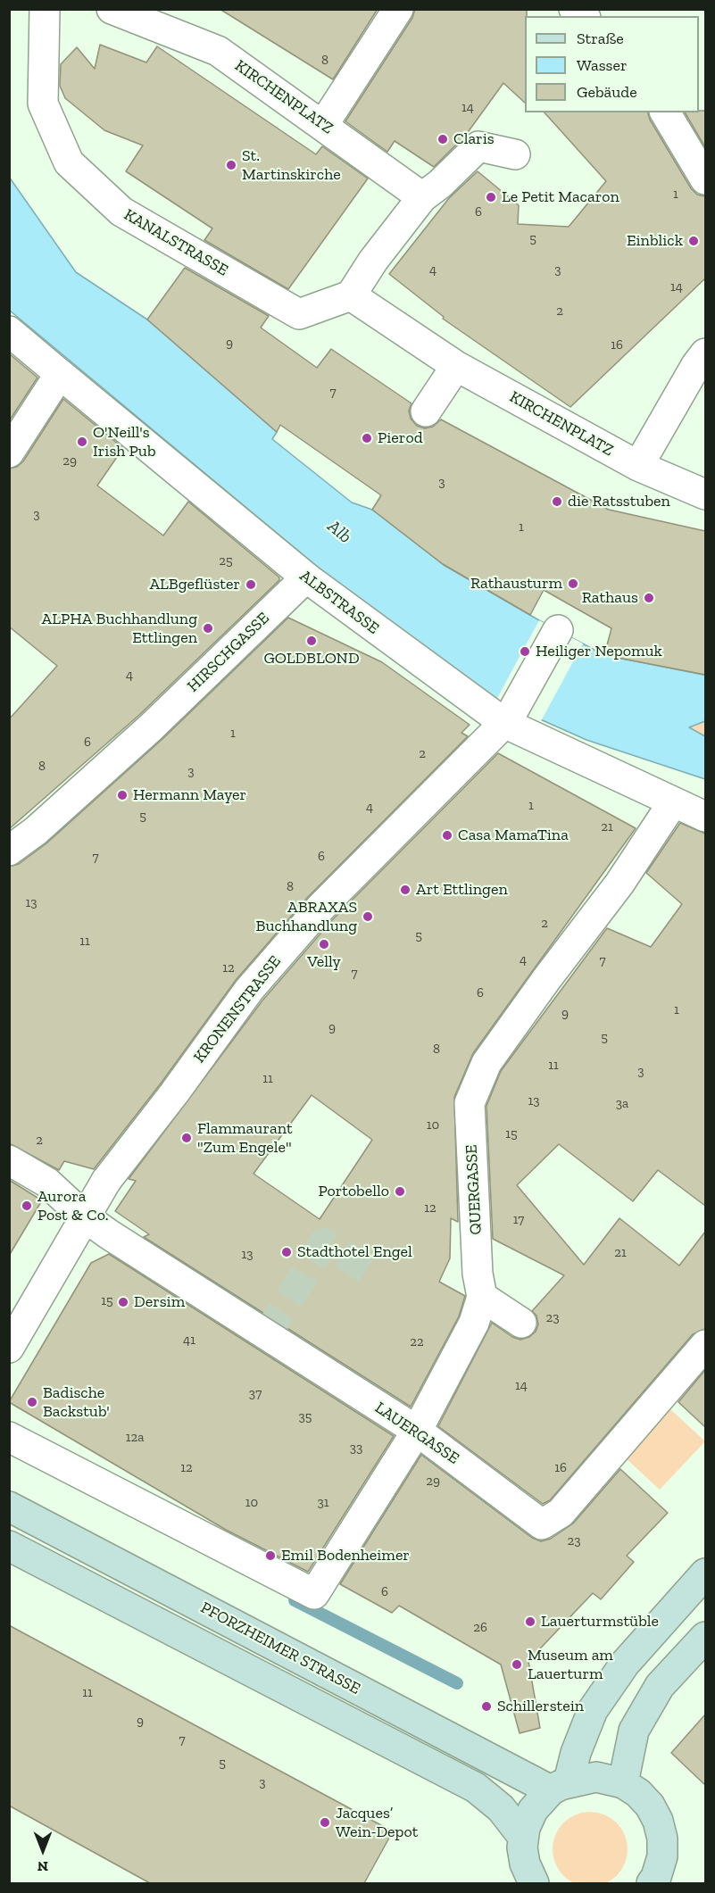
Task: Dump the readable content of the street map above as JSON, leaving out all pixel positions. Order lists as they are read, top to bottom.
{
  "streets": {
    "main road": ["PFORZHEIMER STRASSE"],
    "street": [
      "KIRCHENPLATZ",
      "KANALSTRASSE",
      "ALBSTRASSE",
      "HIRSCHGASSE",
      "KRONENSTRASSE",
      "QUERGASSE",
      "LAUERGASSE"
    ]
  },
  "crossings": [
    ["KIRCHENPLATZ", "KANALSTRASSE"],
    ["ALBSTRASSE", "HIRSCHGASSE"],
    ["ALBSTRASSE", "KRONENSTRASSE"],
    ["ALBSTRASSE", "QUERGASSE"],
    ["KRONENSTRASSE", "LAUERGASSE"],
    ["QUERGASSE", "LAUERGASSE"]
  ],
  "water": ["Alb"],
  "places": [
    "Claris",
    "St. Martinskirche",
    "Le Petit Macaron",
    "Einblick",
    "Pierod",
    "O'Neill's Irish Pub",
    "die Ratsstuben",
    "Rathausturm",
    "ALBgeflüster",
    "Rathaus",
    "ALPHA Buchhandlung Ettlingen",
    "GOLDBLOND",
    "Heiliger Nepomuk",
    "Hermann Mayer",
    "Casa MamaTina",
    "Art Ettlingen",
    "ABRAXAS Buchhandlung",
    "Velly",
    "Flammaurant \"Zum Engele\"",
    "Portobello",
    "Aurora Post & Co.",
    "Stadthotel Engel",
    "Dersim",
    "Badische Backstub'",
    "Emil Bodenheimer",
    "Lauerturmstüble",
    "Museum am Lauerturm",
    "Schillerstein",
    "Jacques’ Wein-Depot"
  ],
  "house_numbers": [
    "8",
    "14",
    "1",
    "6",
    "5",
    "4",
    "3",
    "14",
    "2",
    "9",
    "16",
    "7",
    "29",
    "3",
    "3",
    "1",
    "25",
    "4",
    "1",
    "6",
    "2",
    "8",
    "3",
    "1",
    "4",
    "5",
    "21",
    "6",
    "7",
    "8",
    "13",
    "2",
    "5",
    "11",
    "4",
    "7",
    "12",
    "7",
    "6",
    "1",
    "9",
    "9",
    "5",
    "8",
    "11",
    "3",
    "11",
    "13",
    "3a",
    "10",
    "15",
    "2",
    "12",
    "17",
    "21",
    "13",
    "15",
    "23",
    "41",
    "22",
    "14",
    "37",
    "35",
    "12a",
    "33",
    "12",
    "16",
    "29",
    "10",
    "31",
    "23",
    "6",
    "26",
    "11",
    "9",
    "7",
    "5",
    "3"
  ],
  "legend": ["Straße", "Wasser", "Gebäude"],
  "north": "bottom"
}
